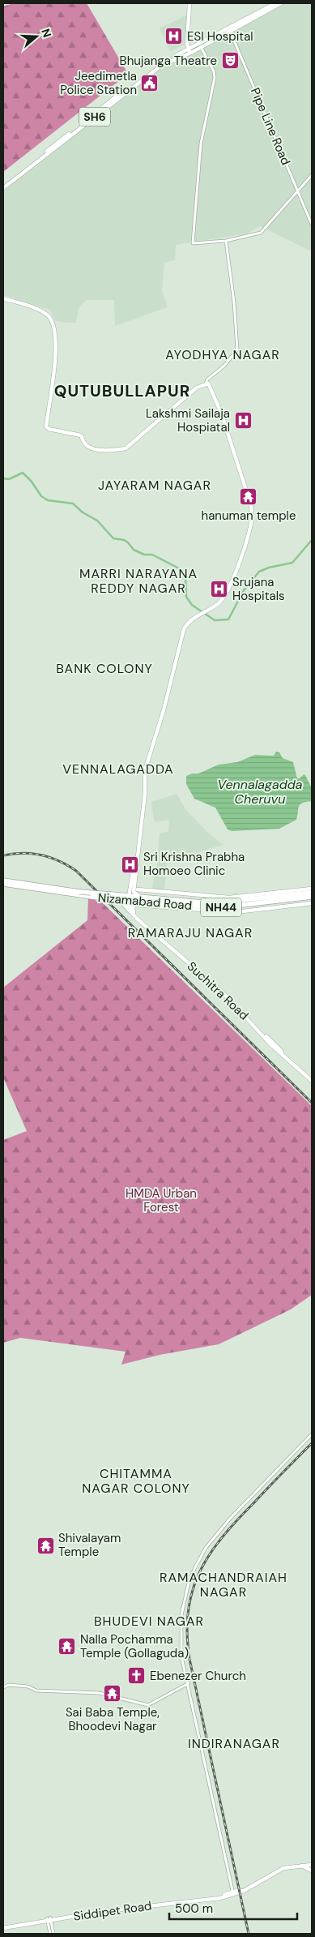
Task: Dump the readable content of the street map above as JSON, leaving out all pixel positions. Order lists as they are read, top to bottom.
{
  "streets": {
    "highway": ["Nizamabad Road", "NH44"],
    "main road": ["SH6", "Suchitra Road", "Siddipet Road"],
    "street": ["Pipe Line Road"]
  },
  "crossings": [
    ["SH6", "Pipe Line Road"],
    ["Nizamabad Road", "Suchitra Road"]
  ],
  "districts": [
    "AYODHYA NAGAR",
    "QUTUBULLAPUR",
    "JAYARAM NAGAR",
    "MARRI NARAYANA REDDY NAGAR",
    "BANK COLONY",
    "VENNALAGADDA",
    "RAMARAJU NAGAR",
    "CHITAMMA NAGAR COLONY",
    "RAMACHANDRAIAH NAGAR",
    "BHUDEVI NAGAR",
    "INDIRANAGAR"
  ],
  "water": ["Vennalagadda Cheruvu"],
  "parks": ["HMDA Urban Forest"],
  "places": {
    "hospital": [
      "ESI Hospital",
      "Lakshmi Sailaja Hospiatal",
      "Srujana Hospitals",
      "Sri Krishna Prabha Homoeo Clinic"
    ],
    "theatre": ["Bhujanga Theatre"],
    "public building": ["Jeedimetla Police Station"],
    "temple": [
      "hanuman temple",
      "Shivalayam Temple",
      "Nalla Pochamma Temple (Gollaguda)",
      "Sai Baba Temple, Bhoodevi Nagar"
    ],
    "church": ["Ebenezer Church"]
  },
  "scale_bar": "500 m",
  "north": "right"
}
